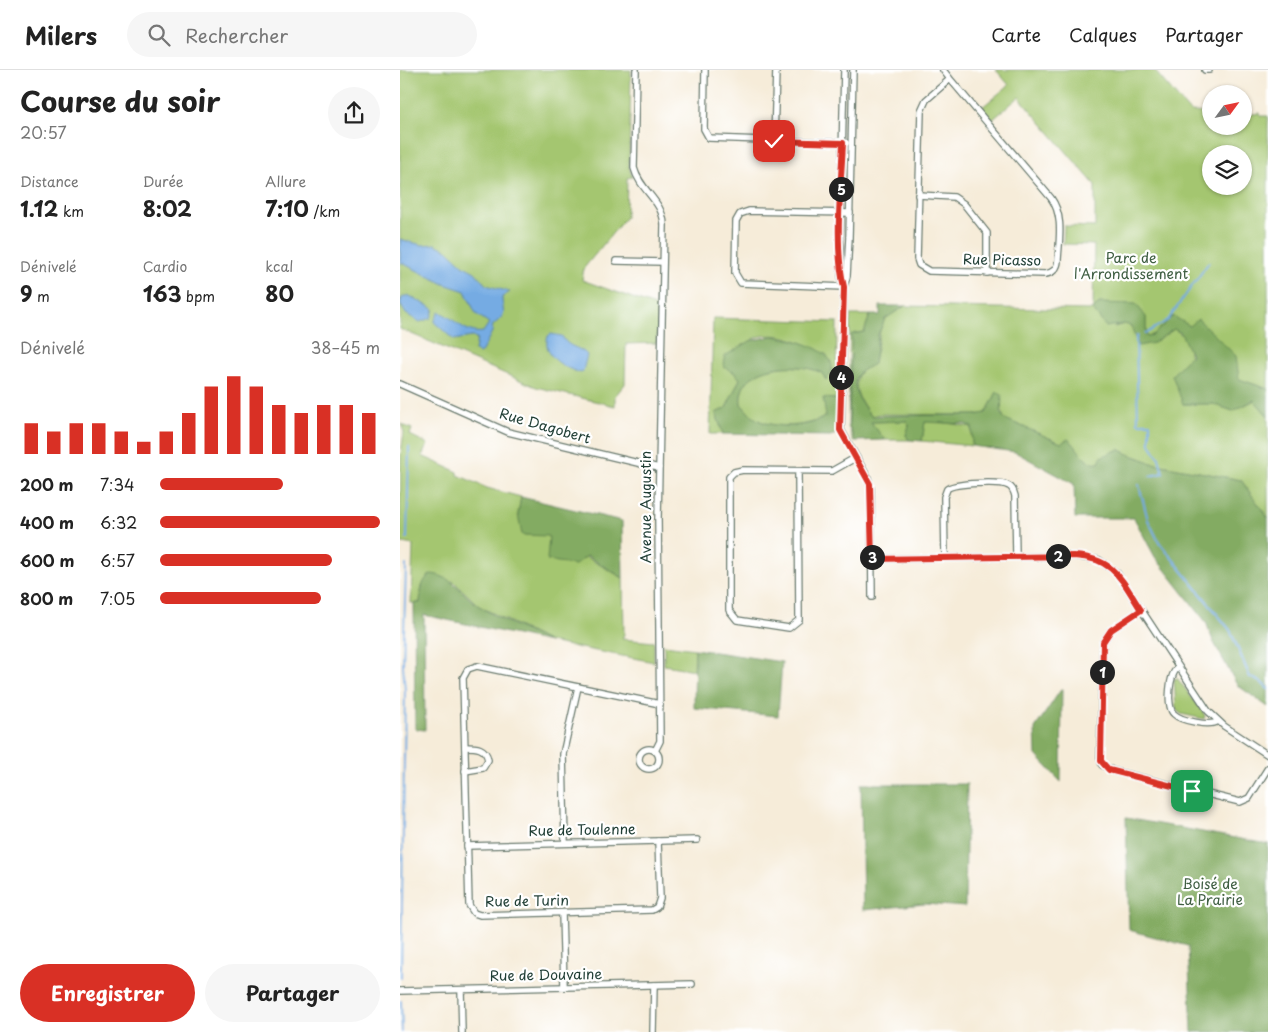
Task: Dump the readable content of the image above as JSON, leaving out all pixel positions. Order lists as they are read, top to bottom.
{
  "streets": {
    "street": [
      "Rue Picasso",
      "Rue Dagobert",
      "Avenue Augustin",
      "Rue de Toulenne",
      "Rue de Turin",
      "Rue de Douvaine"
    ]
  },
  "crossings": [
    ["Rue Dagobert", "Avenue Augustin"],
    ["Avenue Augustin", "Rue de Turin"],
    ["Rue de Toulenne", "Rue de Turin"]
  ],
  "parks": ["Parc de l'Arrondissement", "Boisé de La Prairie"],
  "north": "top right",
  "page": {
    "header": "Milers",
    "search": "Rechercher",
    "nav": ["Carte", "Calques", "Partager"],
    "heading": ["Course du soir", "20:57"],
    "stats": [
      ["Distance", "1.12 km"],
      ["Durée", "8:02"],
      ["Allure", "7:10 /km"],
      ["Dénivelé", "9 m"],
      ["Cardio", "163 bpm"],
      ["kcal", "80"]
    ],
    "pins": [
      "5",
      "4",
      "2",
      "3",
      "1"
    ],
    "chart": ["Dénivelé", "38–45 m"],
    "list": [
      {
        "name": "200 m",
        "note": "7:34"
      },
      {
        "name": "400 m",
        "note": "6:32"
      },
      {
        "name": "600 m",
        "note": "6:57"
      },
      {
        "name": "800 m",
        "note": "7:05"
      }
    ],
    "buttons": ["Enregistrer", "Partager"]
  }
}
